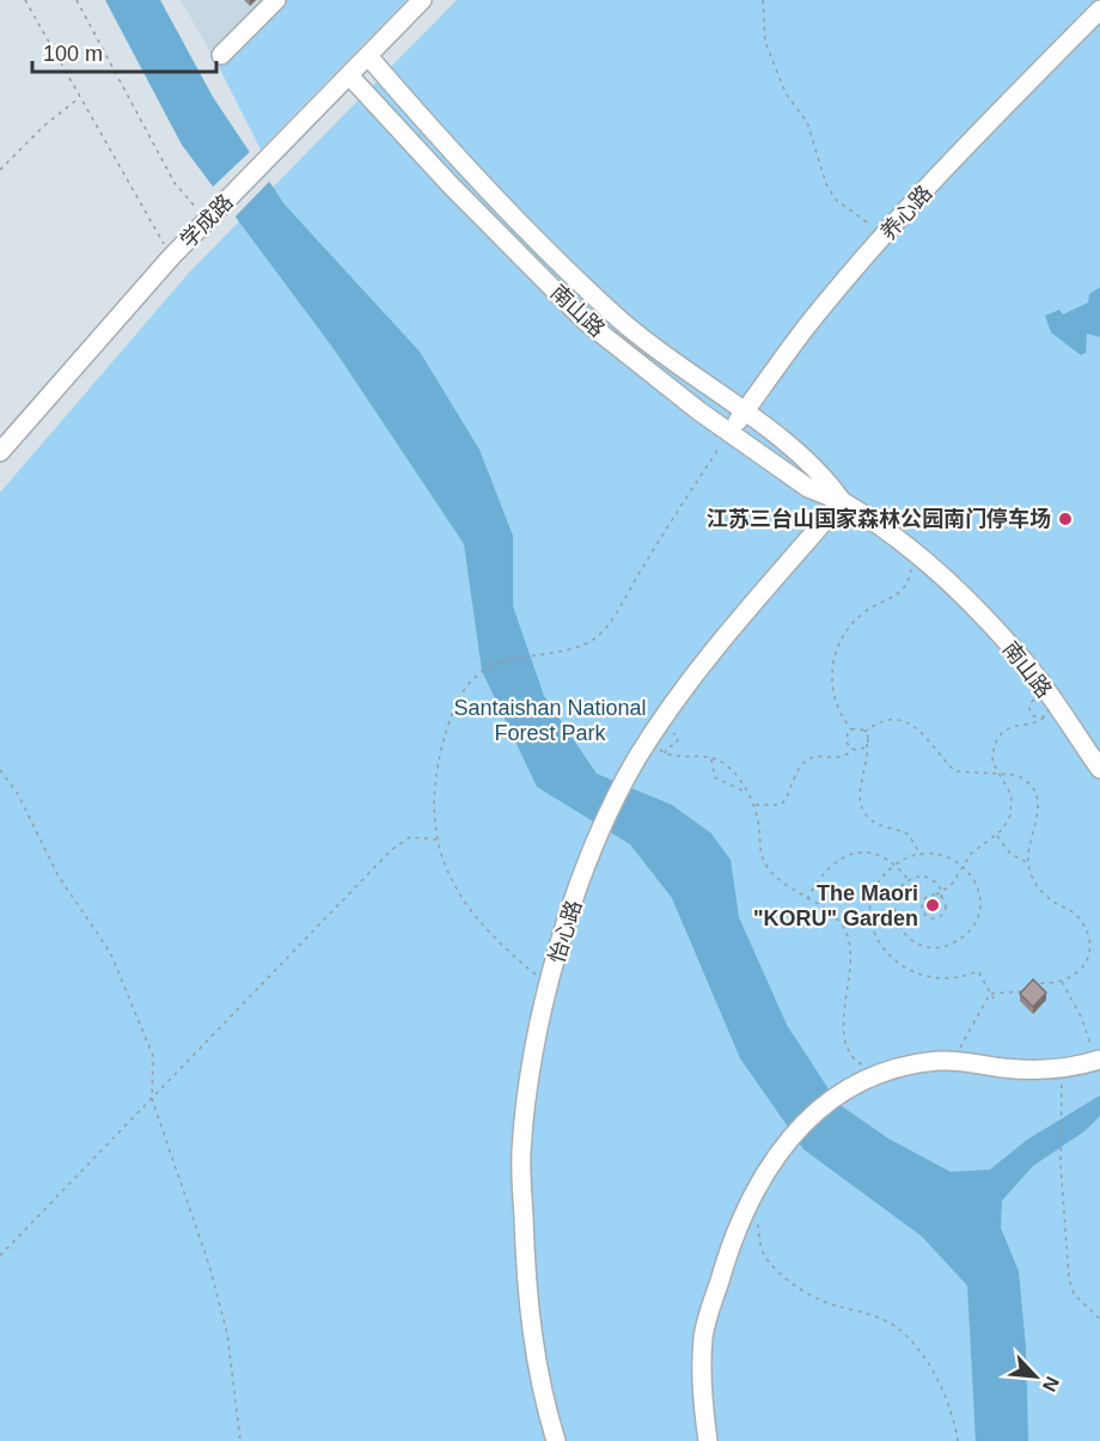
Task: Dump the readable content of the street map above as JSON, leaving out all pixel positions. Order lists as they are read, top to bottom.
{
  "streets": {
    "street": [
      "养心路",
      "学成路",
      "南山路",
      "怡心路"
    ]
  },
  "crossings": [
    ["养心路", "南山路"],
    ["学成路", "南山路"],
    ["南山路", "怡心路"]
  ],
  "parks": ["Santaishan National Forest Park"],
  "places": ["江苏三台山国家森林公园南门停车场", "The Maori \"KORU\" Garden"],
  "scale_bar": "100 m",
  "north": "bottom right"
}
